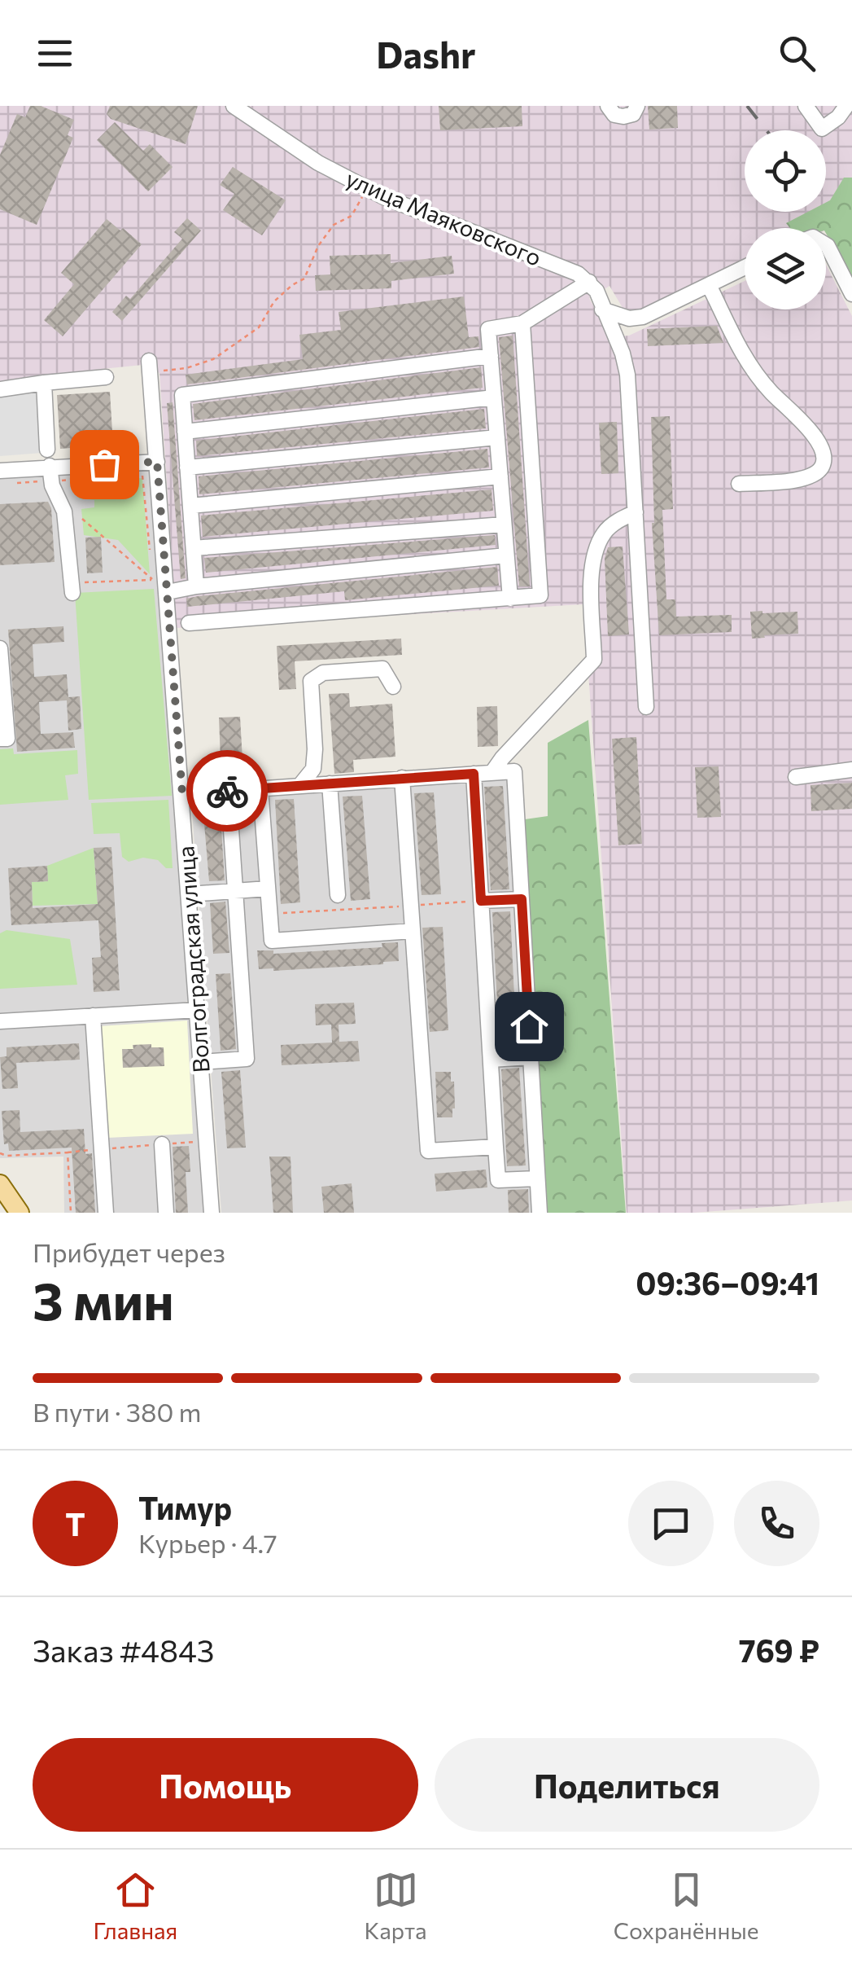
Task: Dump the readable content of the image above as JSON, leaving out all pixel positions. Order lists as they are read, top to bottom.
{
  "streets": {
    "street": ["улица Маяковского", "Волгоградская улица"]
  },
  "page": {
    "header": "Dashr",
    "heading": ["3 мин", "Прибудет через", "09:36–09:41"],
    "panel": [
      "Тимур",
      "Курьер · 4.7",
      "Заказ #4843",
      "769 ₽"
    ],
    "bar": "В пути · 380 m",
    "round": "Т",
    "buttons": ["Помощь", "Поделиться"],
    "tabs": ["Главная", "Карта", "Сохранённые"]
  }
}
